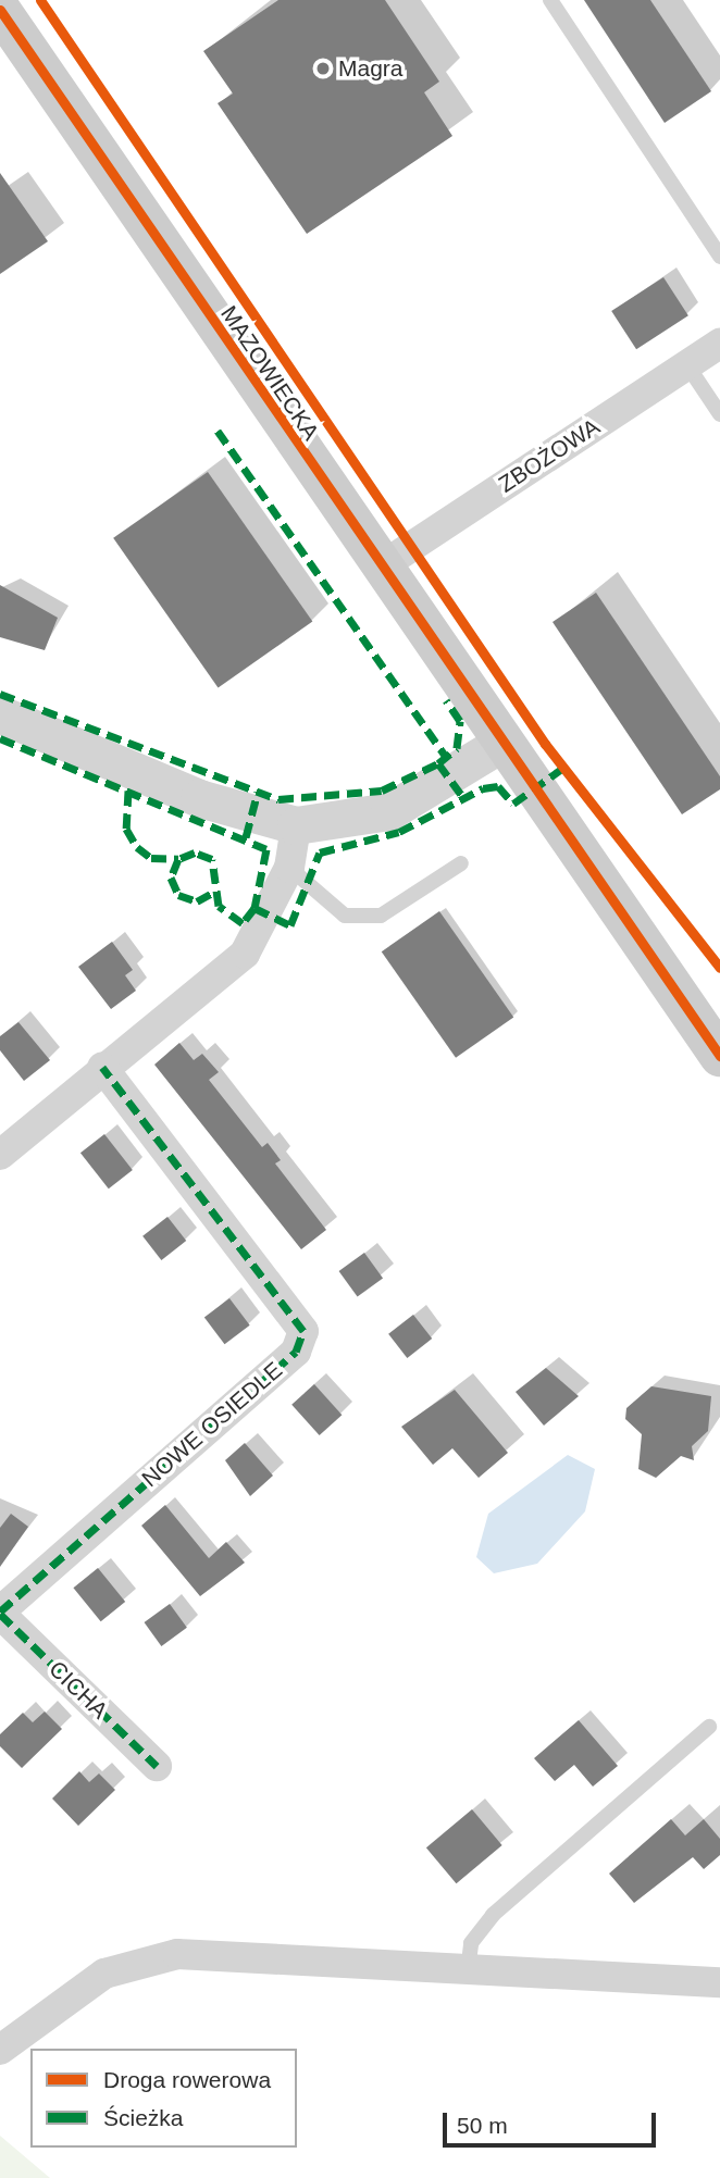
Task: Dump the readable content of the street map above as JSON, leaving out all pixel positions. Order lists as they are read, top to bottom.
{
  "streets": {
    "main road": ["MAZOWIECKA"],
    "street": ["ZBOŻOWA", "NOWE OSIEDLE", "CICHA"]
  },
  "crossings": [
    ["MAZOWIECKA", "ZBOŻOWA"],
    ["NOWE OSIEDLE", "CICHA"]
  ],
  "places": ["Magra"],
  "legend": ["Droga rowerowa", "Ścieżka"],
  "scale_bar": "50 m"
}
